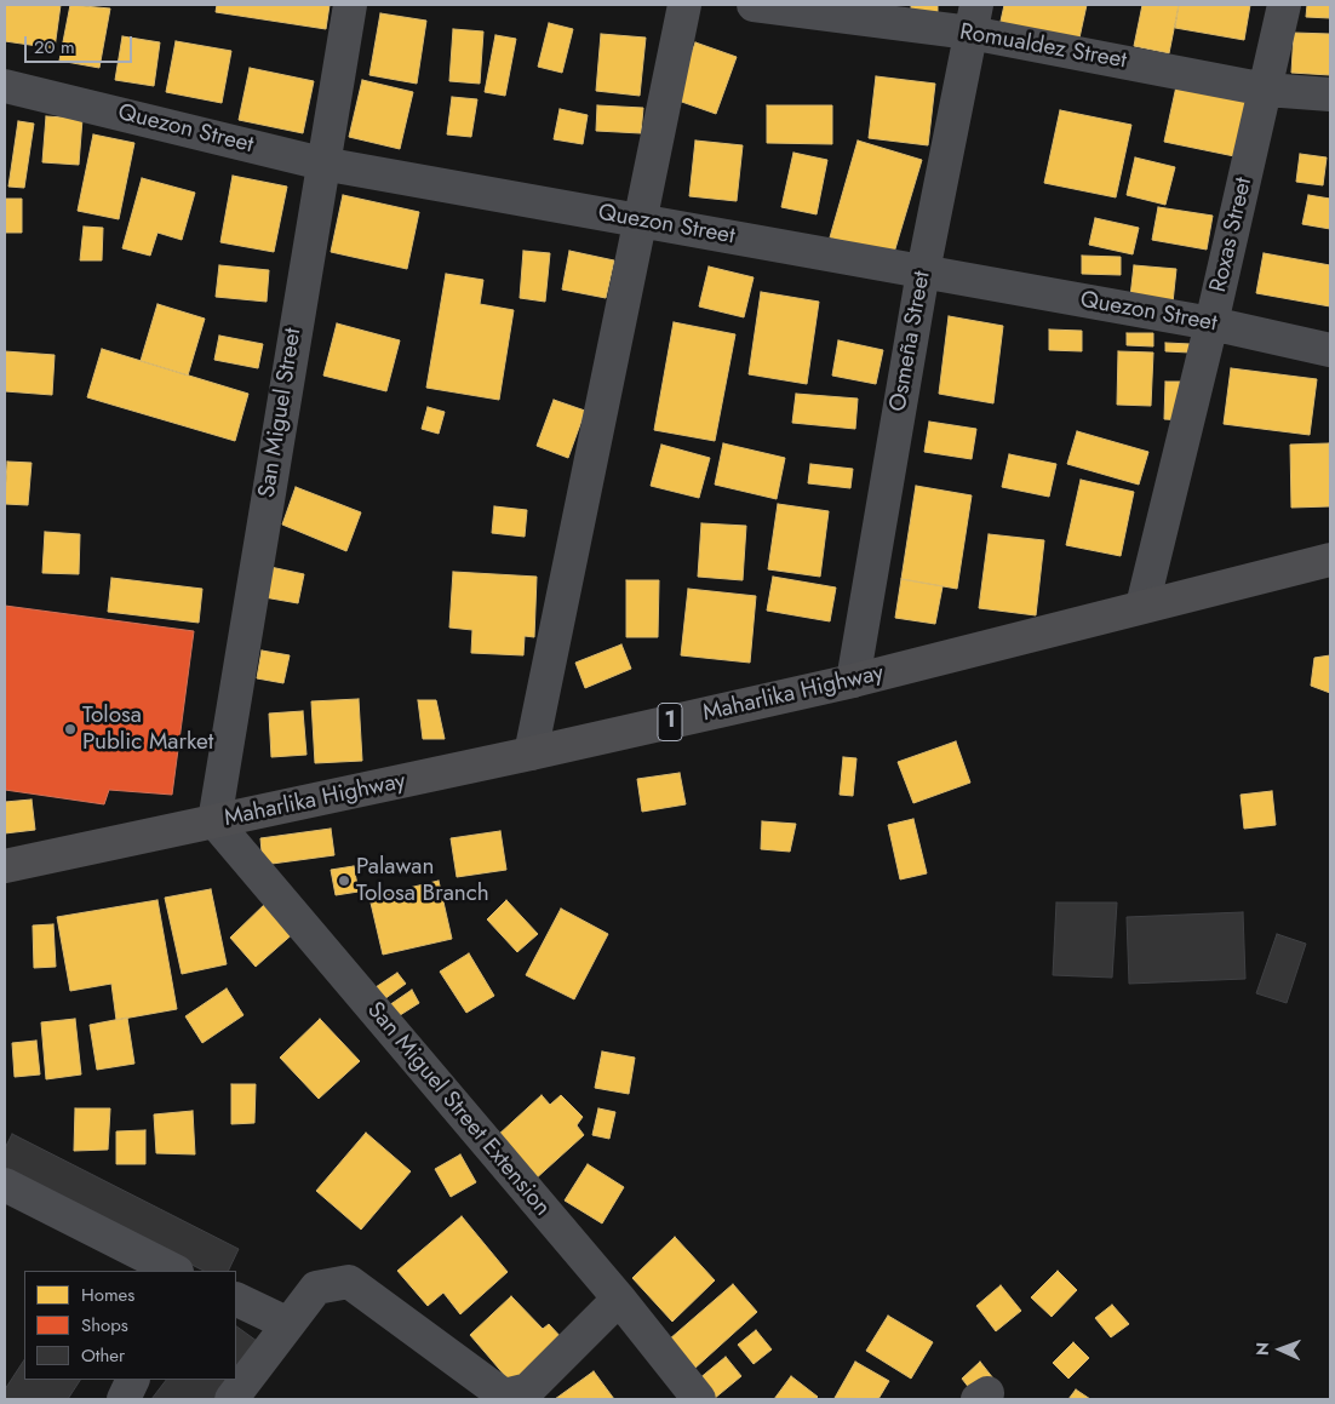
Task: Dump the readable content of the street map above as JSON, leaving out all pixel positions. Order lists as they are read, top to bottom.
{
  "streets": {
    "highway": ["Maharlika Highway", "1"],
    "street": [
      "Romualdez Street",
      "Quezon Street",
      "Roxas Street",
      "Osmeña Street",
      "San Miguel Street",
      "San Miguel Street Extension"
    ]
  },
  "crossings": [
    ["Romualdez Street", "Roxas Street"],
    ["Romualdez Street", "Osmeña Street"],
    ["Quezon Street", "Roxas Street"],
    ["Quezon Street", "Osmeña Street"],
    ["Quezon Street", "San Miguel Street"],
    ["Roxas Street", "Maharlika Highway"],
    ["Osmeña Street", "Maharlika Highway"],
    ["San Miguel Street", "Maharlika Highway"],
    ["San Miguel Street", "San Miguel Street Extension"],
    ["Maharlika Highway", "San Miguel Street Extension"]
  ],
  "places": ["Tolosa Public Market", "Palawan Tolosa Branch"],
  "legend": ["Homes", "Shops", "Other"],
  "scale_bar": "20 m",
  "north": "left"
}
